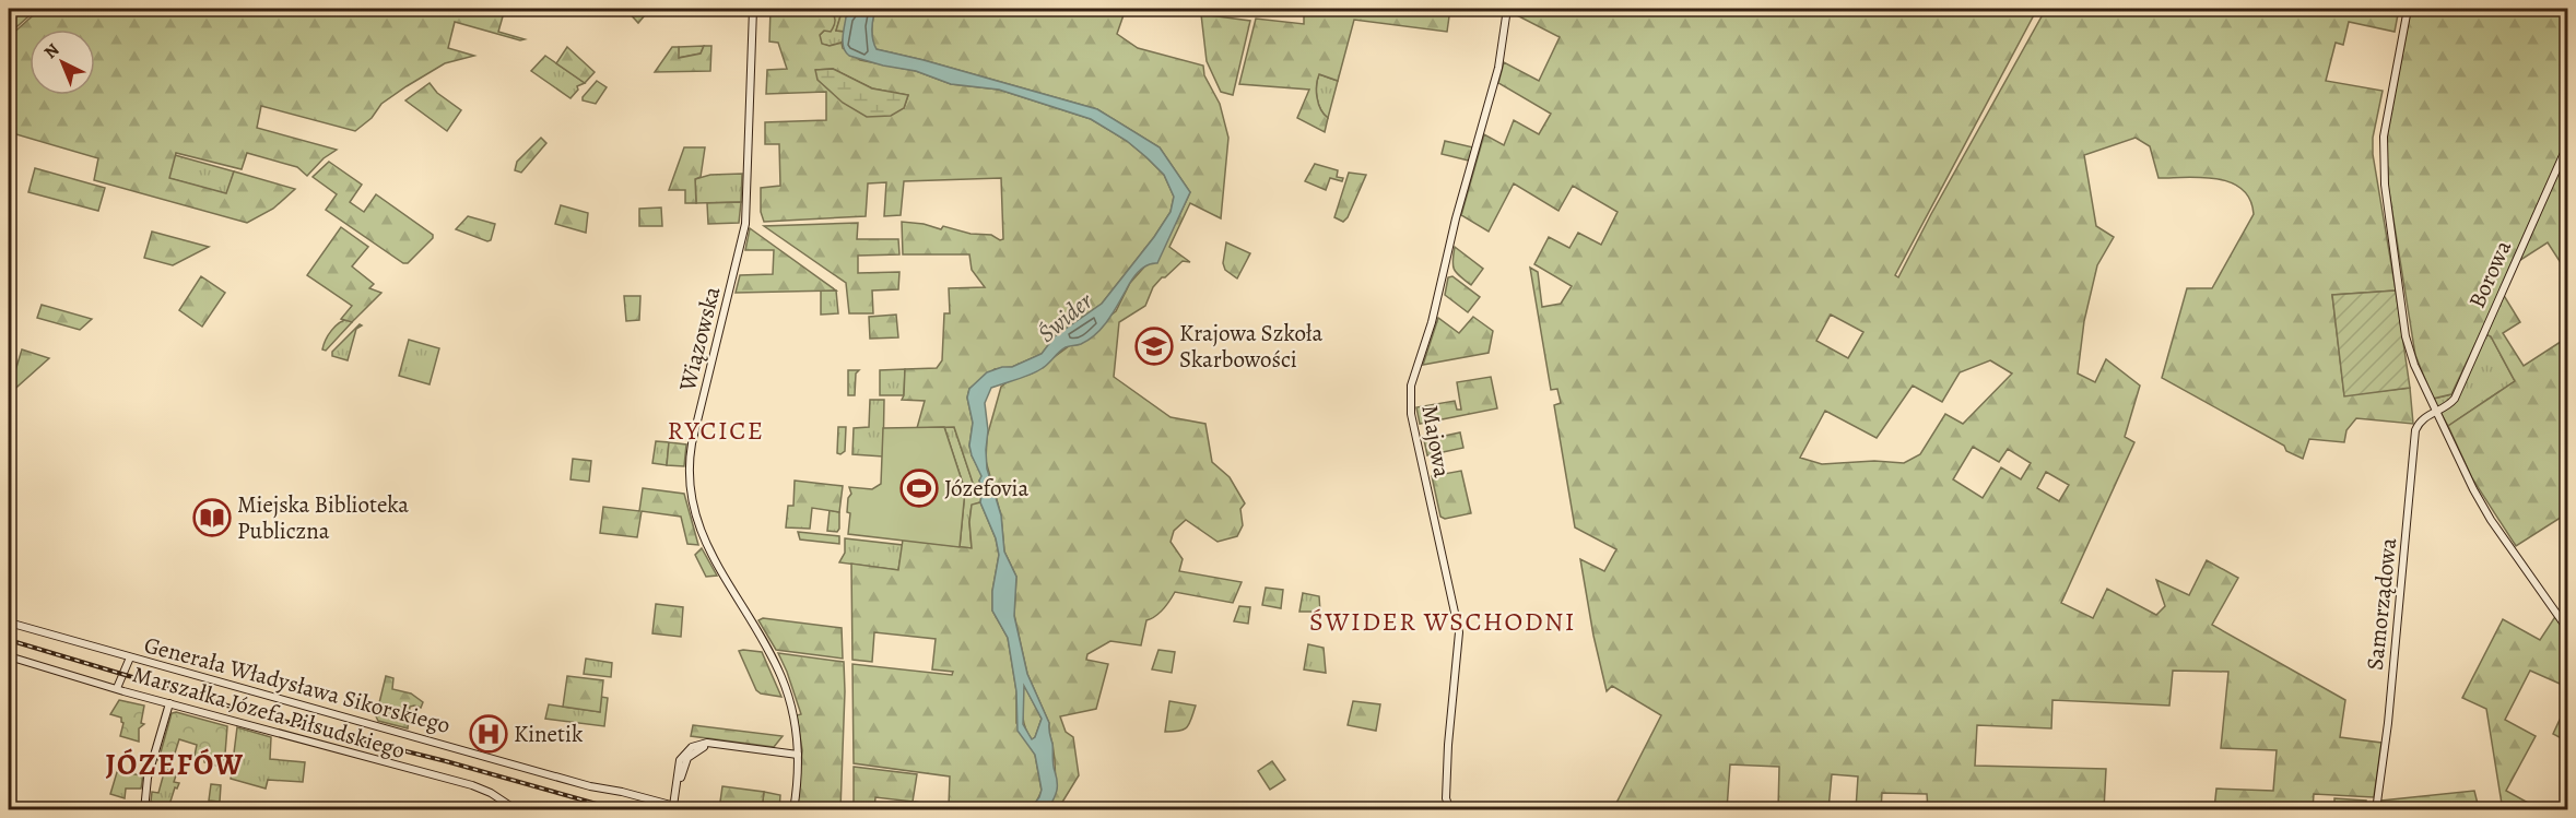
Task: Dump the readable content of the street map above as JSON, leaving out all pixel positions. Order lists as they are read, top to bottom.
{
  "streets": {
    "main road": [
      "Borowa",
      "Wiązowska",
      "Majowa",
      "Samorządowa",
      "Generała Władysława Sikorskiego",
      "Marszałka Józefa Piłsudskiego"
    ]
  },
  "crossings": [
    ["Borowa", "Samorządowa"]
  ],
  "districts": ["RYCICE", "ŚWIDER WSCHODNI", "JÓZEFÓW"],
  "water": ["Świder"],
  "places": {
    "school or university": ["Krajowa Szkoła Skarbowości"],
    "sports": ["Józefovia"],
    "library": ["Miejska Biblioteka Publiczna"],
    "hospital": ["Kinetik"]
  },
  "north": "top left"
}
